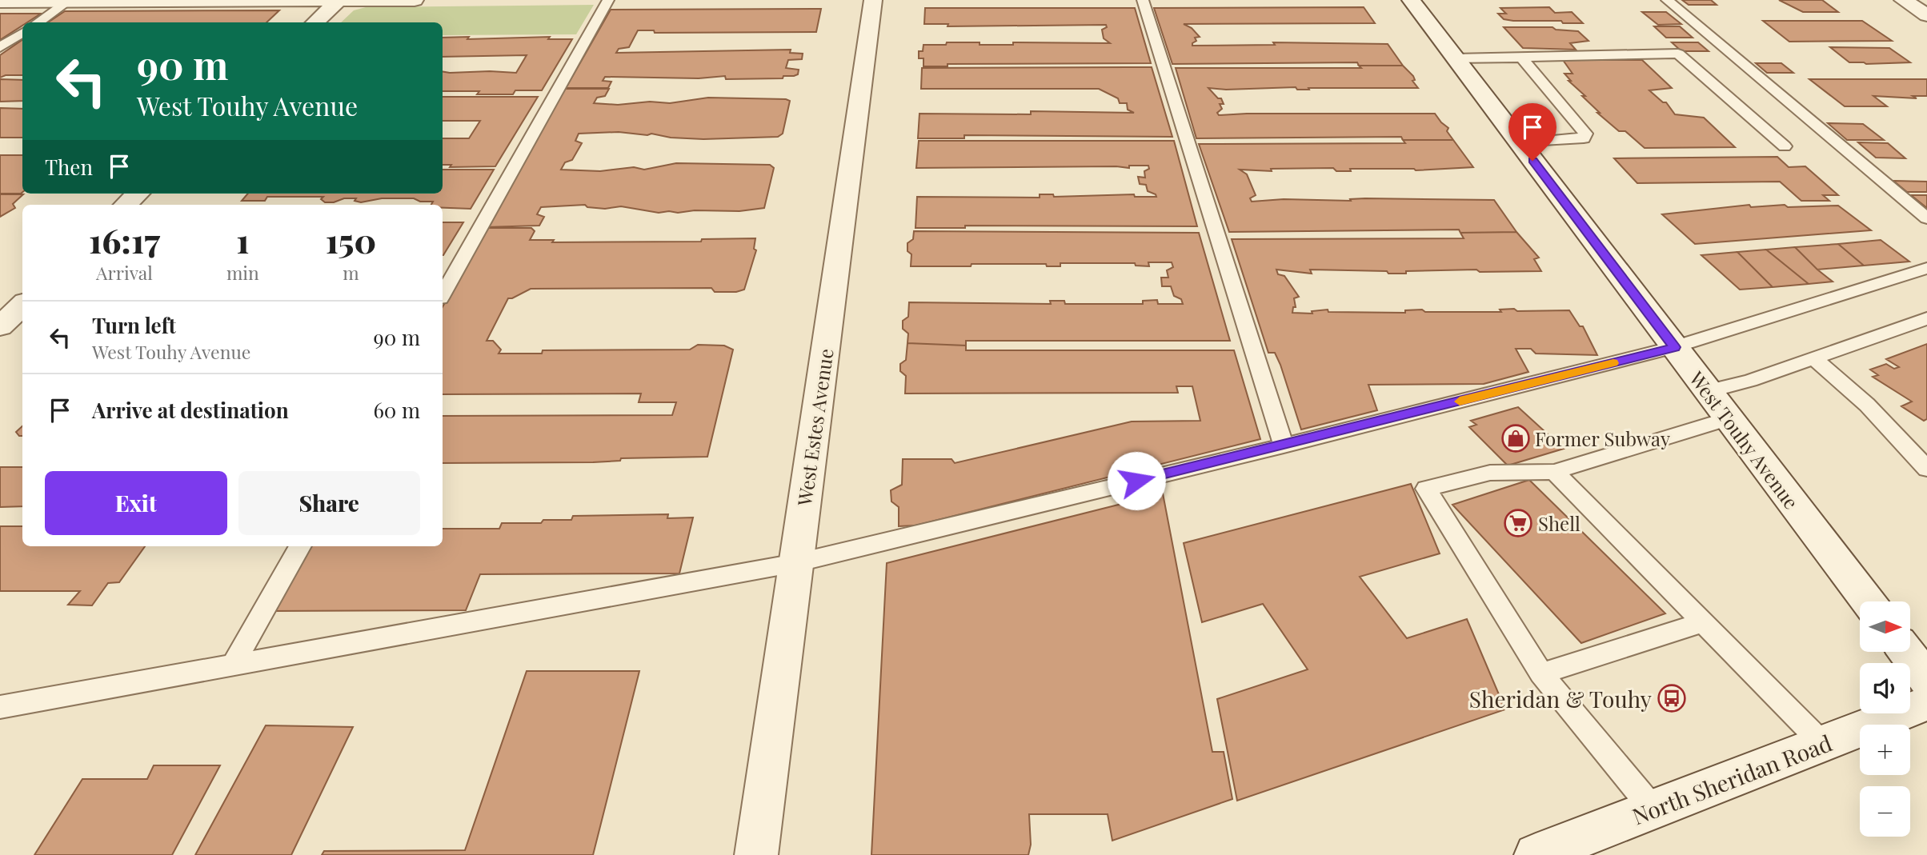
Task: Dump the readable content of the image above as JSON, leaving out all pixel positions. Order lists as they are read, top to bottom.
{
  "streets": {
    "street": ["West Estes Avenue", "West Touhy Avenue", "North Sheridan Road"]
  },
  "places": {
    "shop": ["Former Subway"],
    "supermarket": ["Shell"],
    "bus stop": ["Sheridan & Touhy"]
  },
  "north": "right",
  "page": {
    "turn": ["90 m", "West Touhy Avenue"],
    "then": "Then",
    "eta": [
      "16:17",
      "Arrival",
      "1",
      "min",
      "150",
      "m"
    ],
    "list": [
      {
        "name": "Turn left",
        "note": "West Touhy Avenue",
        "value": "90 m"
      },
      {
        "name": "Arrive at destination",
        "value": "60 m"
      }
    ],
    "buttons": ["Exit", "Share"],
    "map_buttons": ["+", "−"]
  }
}
